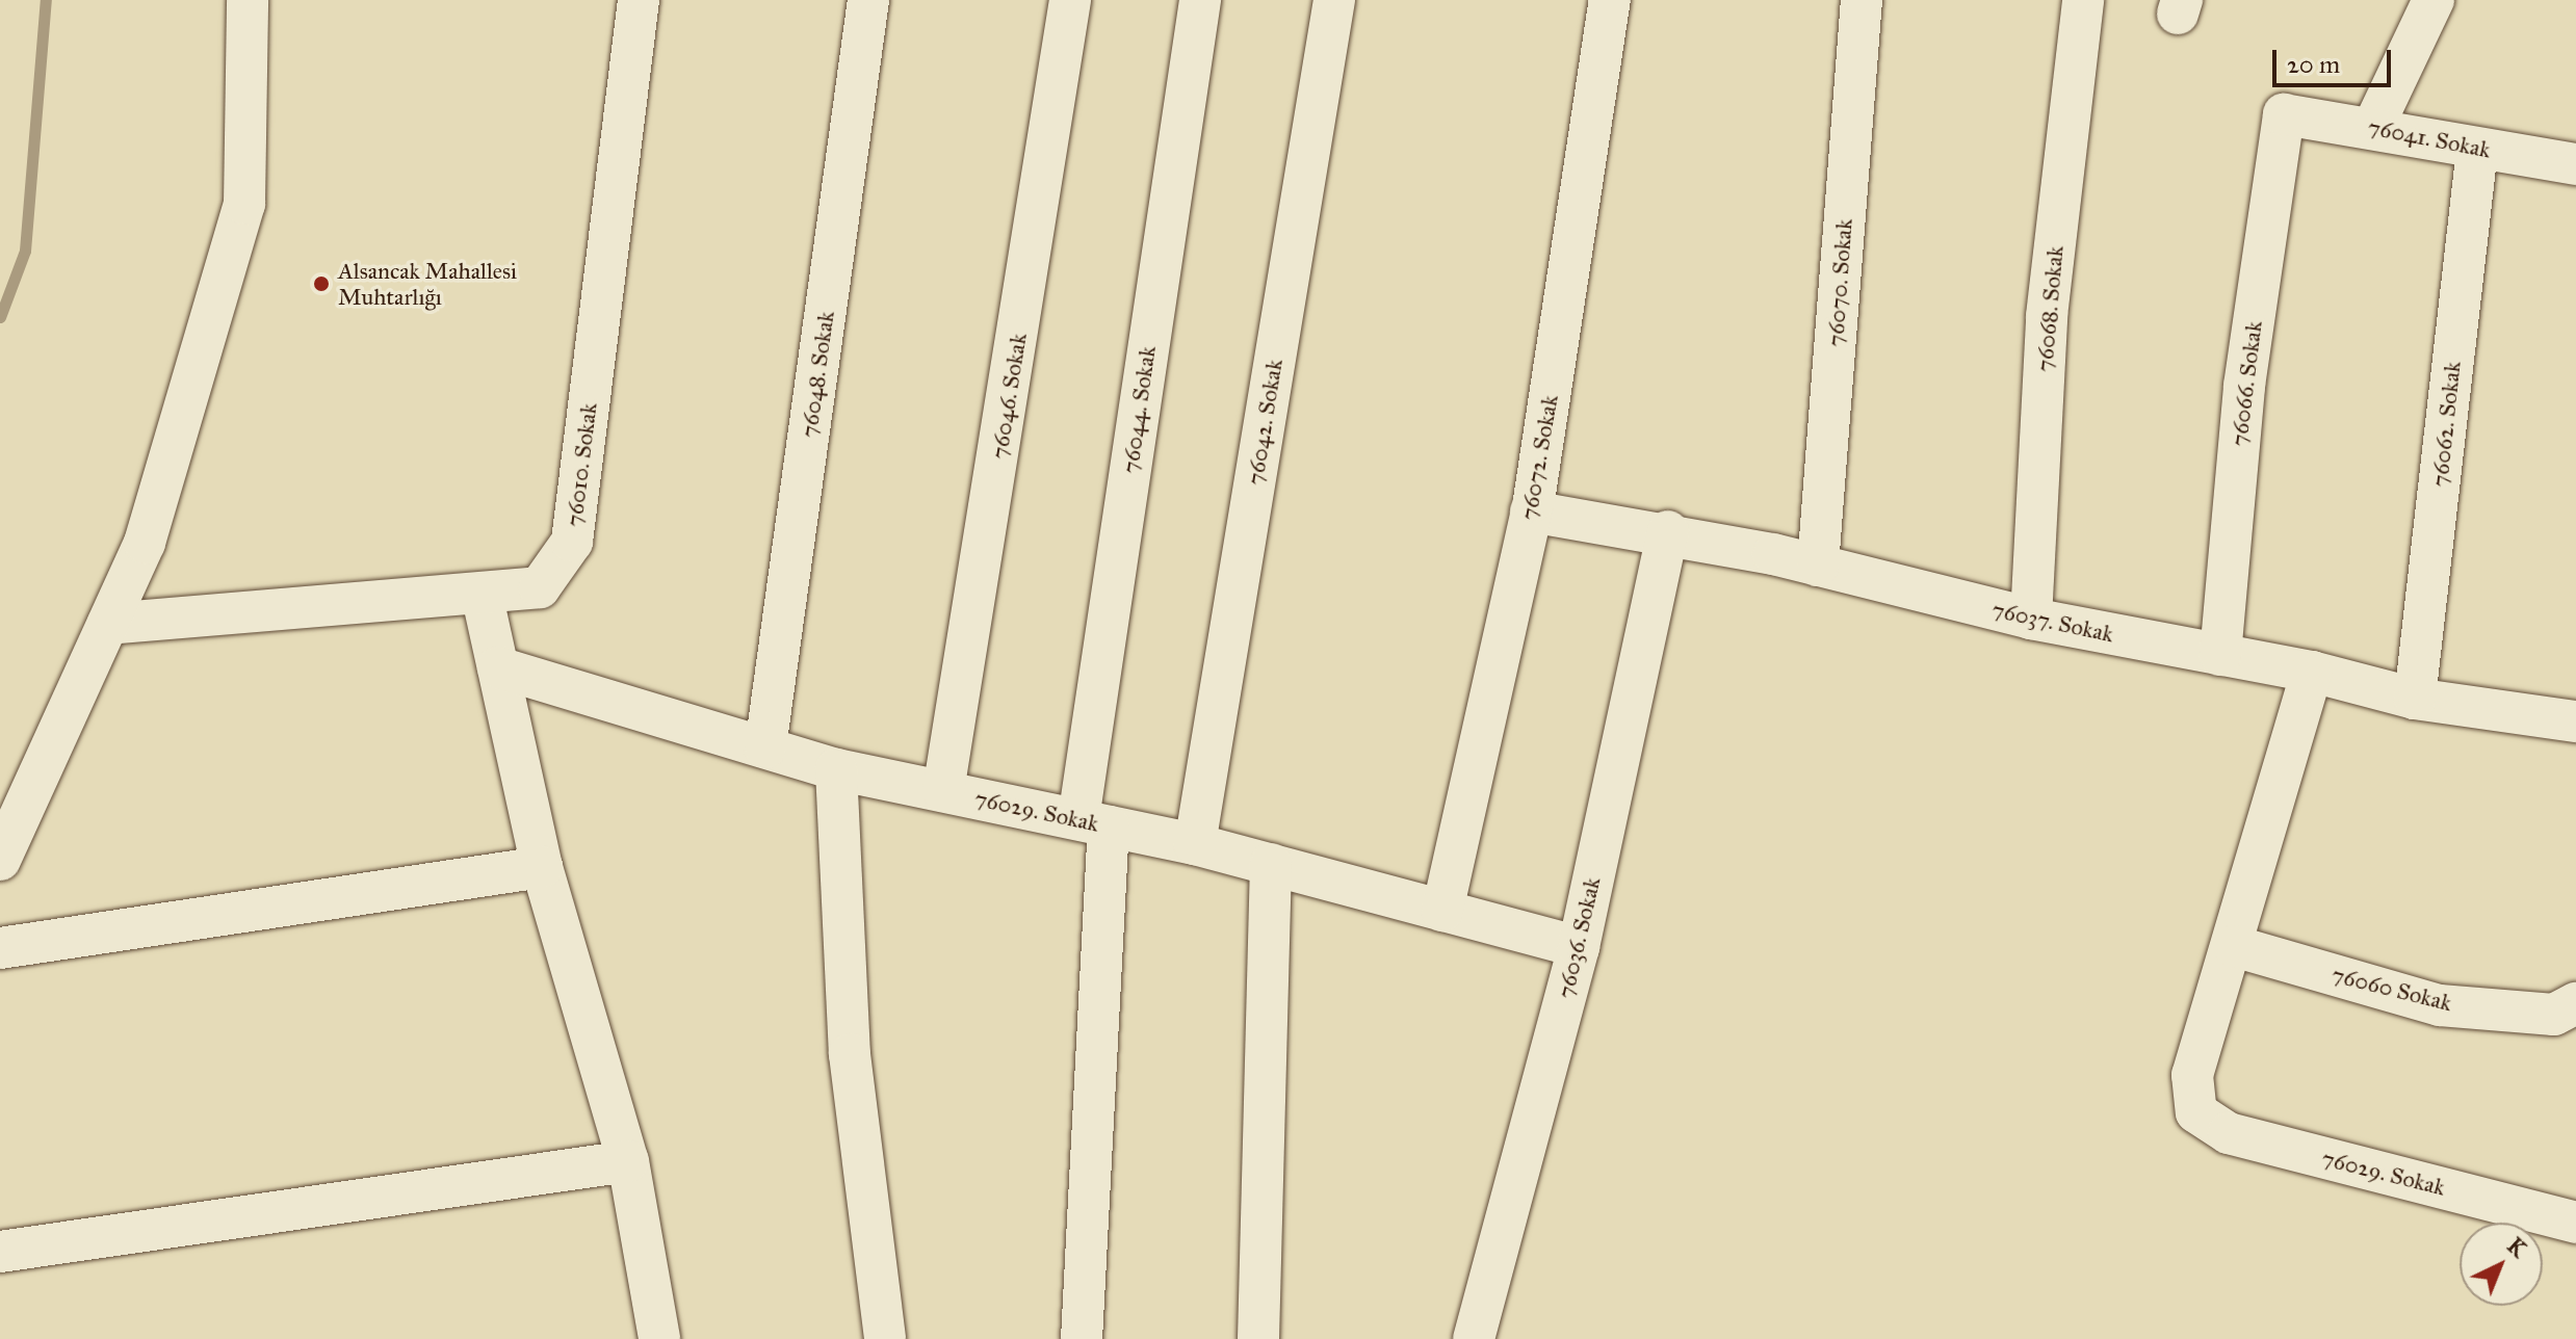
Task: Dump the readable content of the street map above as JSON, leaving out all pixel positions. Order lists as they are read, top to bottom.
{
  "streets": {
    "street": [
      "76041. Sokak",
      "76070. Sokak",
      "76068. Sokak",
      "76048. Sokak",
      "76066. Sokak",
      "76046. Sokak",
      "76044. Sokak",
      "76042. Sokak",
      "76062. Sokak",
      "76072. Sokak",
      "76010. Sokak",
      "76037. Sokak",
      "76029. Sokak",
      "76036. Sokak",
      "76060 Sokak"
    ]
  },
  "crossings": [
    ["76041. Sokak", "76066. Sokak"],
    ["76041. Sokak", "76062. Sokak"],
    ["76070. Sokak", "76037. Sokak"],
    ["76068. Sokak", "76037. Sokak"],
    ["76048. Sokak", "76029. Sokak"],
    ["76066. Sokak", "76037. Sokak"],
    ["76046. Sokak", "76029. Sokak"],
    ["76044. Sokak", "76029. Sokak"],
    ["76042. Sokak", "76029. Sokak"],
    ["76062. Sokak", "76037. Sokak"],
    ["76072. Sokak", "76037. Sokak"],
    ["76072. Sokak", "76029. Sokak"],
    ["76037. Sokak", "76036. Sokak"],
    ["76029. Sokak", "76036. Sokak"],
    ["76029. Sokak", "76060 Sokak"]
  ],
  "places": ["Alsancak Mahallesi Muhtarlığı"],
  "scale_bar": "20 m",
  "north": "top right"
}
